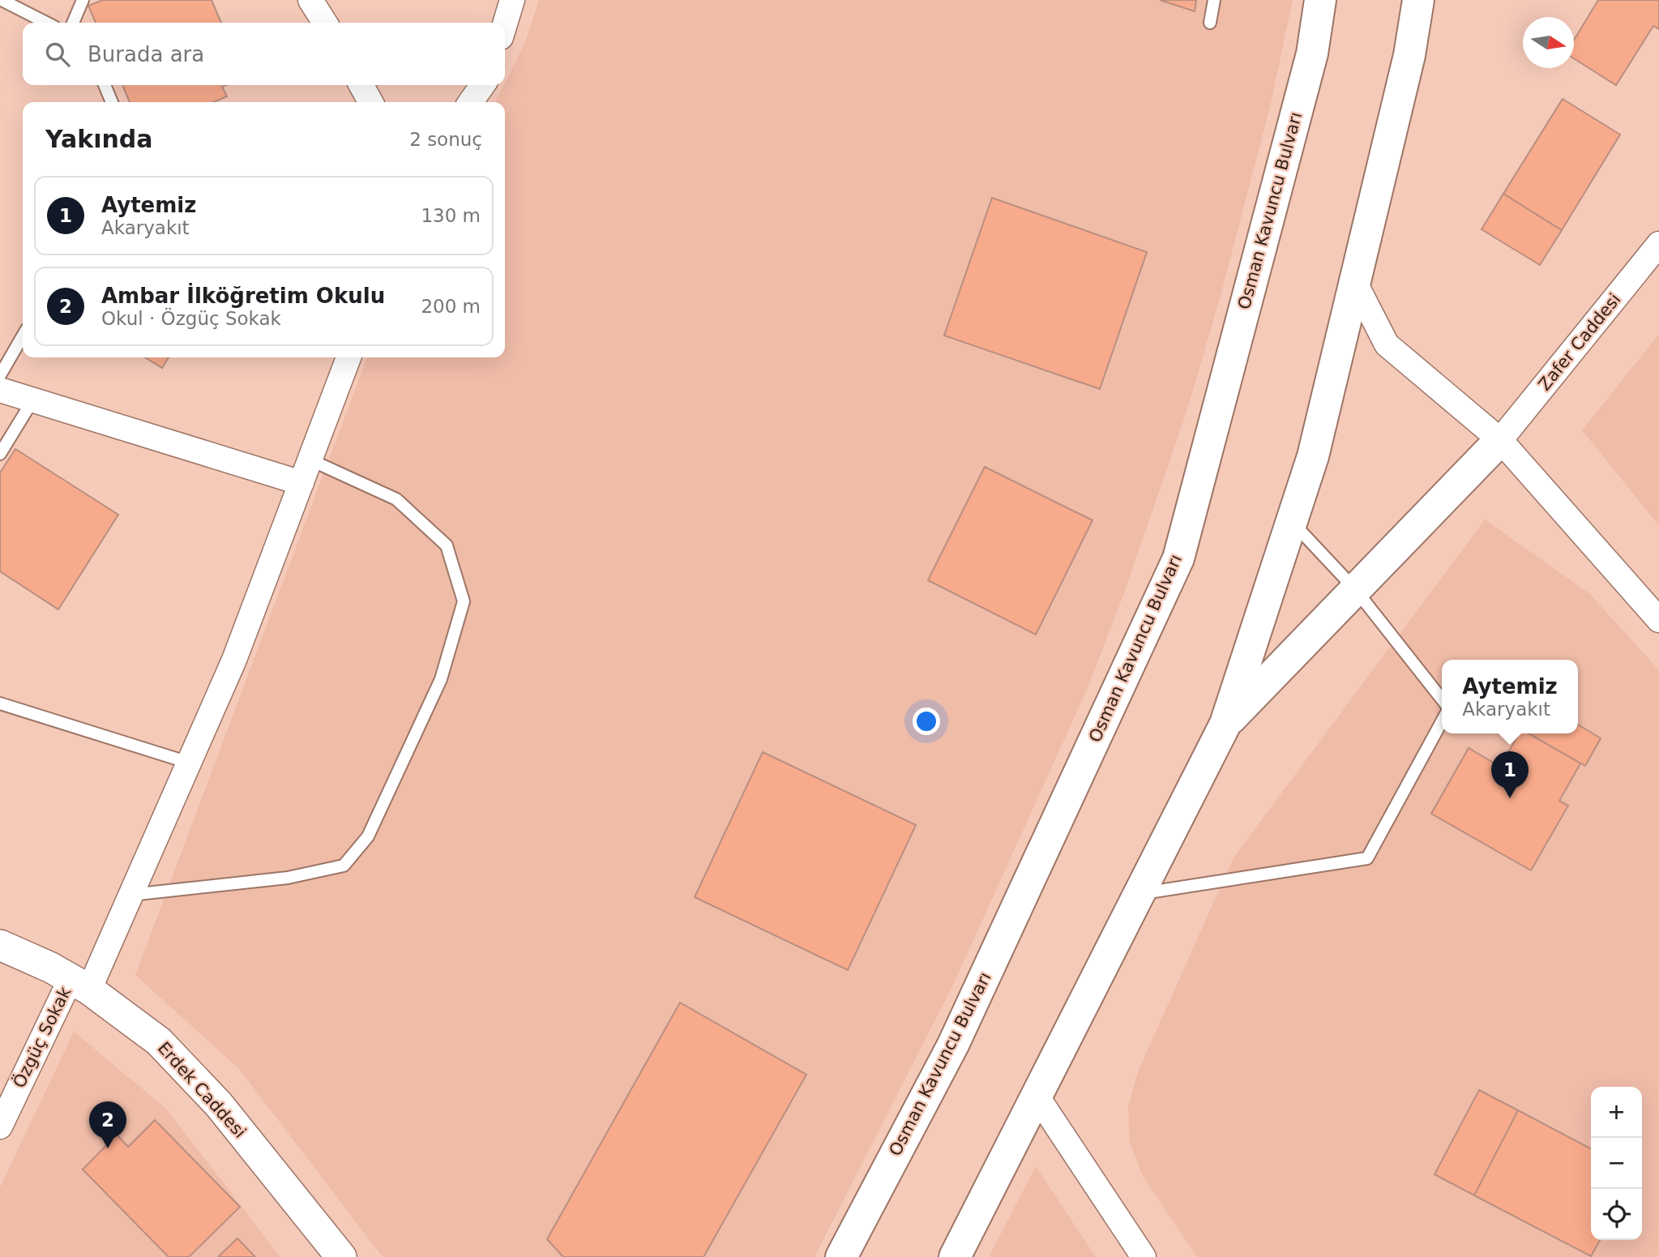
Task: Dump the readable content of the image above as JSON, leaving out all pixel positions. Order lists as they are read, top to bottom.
{
  "streets": {
    "highway": ["Osman Kavuncu Bulvarı"],
    "street": ["Zafer Caddesi", "Özgüç Sokak", "Erdek Caddesi"]
  },
  "crossings": [
    ["Özgüç Sokak", "Erdek Caddesi"]
  ],
  "north": "right",
  "page": {
    "search": "Burada ara",
    "heading": ["Yakında", "2 sonuç"],
    "list": [
      {
        "mark": "1",
        "name": "Aytemiz",
        "note": "Akaryakıt",
        "value": "130 m"
      },
      {
        "mark": "2",
        "name": "Ambar İlköğretim Okulu",
        "note": "Okul · Özgüç Sokak",
        "value": "200 m"
      }
    ],
    "popup": ["Aytemiz", "Akaryakıt"],
    "pins": ["1", "2"],
    "map_buttons": ["+", "−"]
  }
}
